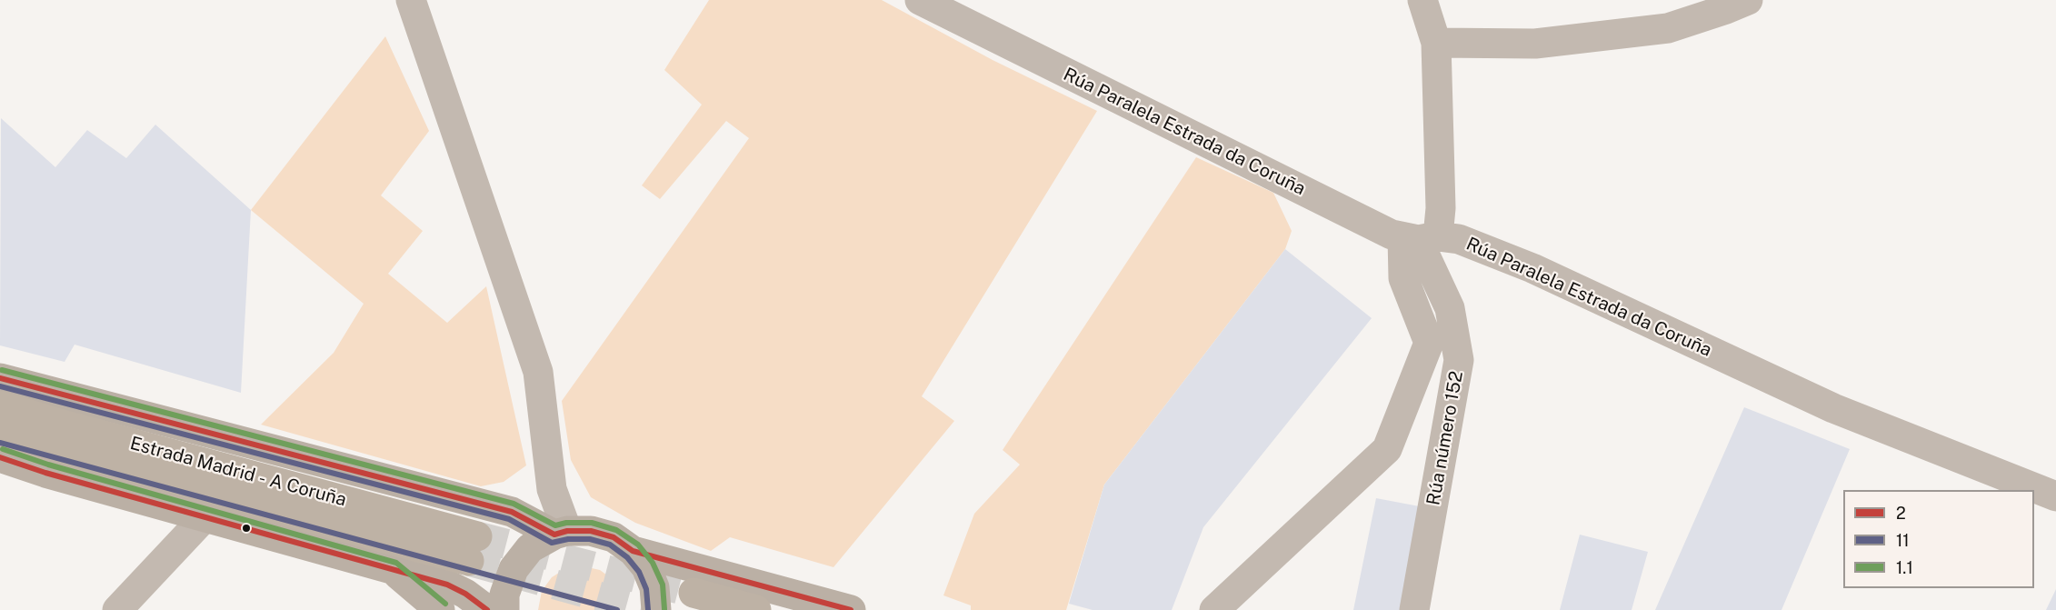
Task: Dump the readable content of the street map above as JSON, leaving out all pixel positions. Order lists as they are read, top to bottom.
{
  "streets": {
    "highway": ["Estrada Madrid - A Coruña"],
    "street": ["Rúa Paralela Estrada da Coruña", "Rúa número 152"]
  },
  "crossings": [
    ["Rúa Paralela Estrada da Coruña", "Rúa número 152"]
  ],
  "lines": ["transit line 1.1", "transit line 2", "transit line 11"],
  "legend": ["2", "11", "1.1"]
}
